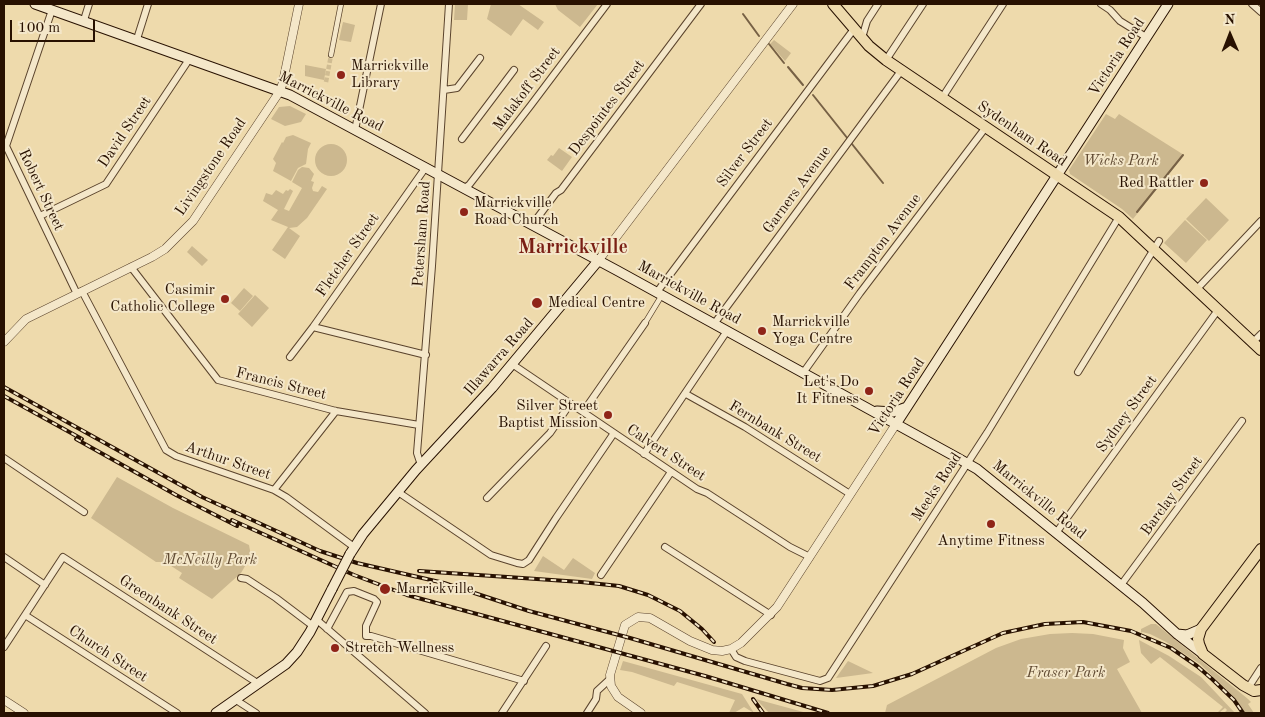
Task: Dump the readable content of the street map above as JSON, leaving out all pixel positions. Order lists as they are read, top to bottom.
{
  "streets": {
    "main road": [
      "Victoria Road",
      "Marrickville Road",
      "Sydenham Road",
      "Illawarra Road"
    ],
    "street": [
      "Malakoff Street",
      "Despointes Street",
      "David Street",
      "Silver Street",
      "Livingstone Road",
      "Robert Street",
      "Garners Avenue",
      "Petersham Road",
      "Frampton Avenue",
      "Fletcher Street",
      "Francis Street",
      "Sydney Street",
      "Fernbank Street",
      "Calvert Street",
      "Arthur Street",
      "Meeks Road",
      "Barclay Street",
      "Greenbank Street",
      "Church Street"
    ]
  },
  "crossings": [
    ["Victoria Road", "Marrickville Road"],
    ["Victoria Road", "Sydenham Road"],
    ["Victoria Road", "Fernbank Street"],
    ["Victoria Road", "Calvert Street"],
    ["Victoria Road", "Meeks Road"],
    ["Malakoff Street", "Marrickville Road"],
    ["Marrickville Road", "Despointes Street"],
    ["Marrickville Road", "David Street"],
    ["Marrickville Road", "Silver Street"],
    ["Marrickville Road", "Livingstone Road"],
    ["Marrickville Road", "Robert Street"],
    ["Marrickville Road", "Garners Avenue"],
    ["Marrickville Road", "Petersham Road"],
    ["Marrickville Road", "Frampton Avenue"],
    ["Marrickville Road", "Fletcher Street"],
    ["Marrickville Road", "Illawarra Road"],
    ["Marrickville Road", "Sydney Street"],
    ["Marrickville Road", "Meeks Road"],
    ["Marrickville Road", "Barclay Street"],
    ["David Street", "Robert Street"],
    ["Sydenham Road", "Silver Street"],
    ["Sydenham Road", "Garners Avenue"],
    ["Sydenham Road", "Frampton Avenue"],
    ["Sydenham Road", "Sydney Street"],
    ["Sydenham Road", "Meeks Road"],
    ["Livingstone Road", "Robert Street"],
    ["Livingstone Road", "Francis Street"],
    ["Livingstone Road", "Arthur Street"],
    ["Robert Street", "Arthur Street"],
    ["Petersham Road", "Illawarra Road"],
    ["Petersham Road", "Francis Street"],
    ["Illawarra Road", "Calvert Street"],
    ["Illawarra Road", "Arthur Street"],
    ["Illawarra Road", "Greenbank Street"]
  ],
  "districts": ["Marrickville"],
  "parks": ["Wicks Park", "McNeilly Park", "Fraser Park"],
  "places": [
    "Marrickville Library",
    "Red Rattler",
    "Marrickville Road Church",
    "Casimir Catholic College",
    "Medical Centre",
    "Marrickville Yoga Centre",
    "Let's Do It Fitness",
    "Silver Street Baptist Mission",
    "Anytime Fitness",
    "Marrickville",
    "Stretch Wellness"
  ],
  "scale_bar": "100 m",
  "north": "top"
}
